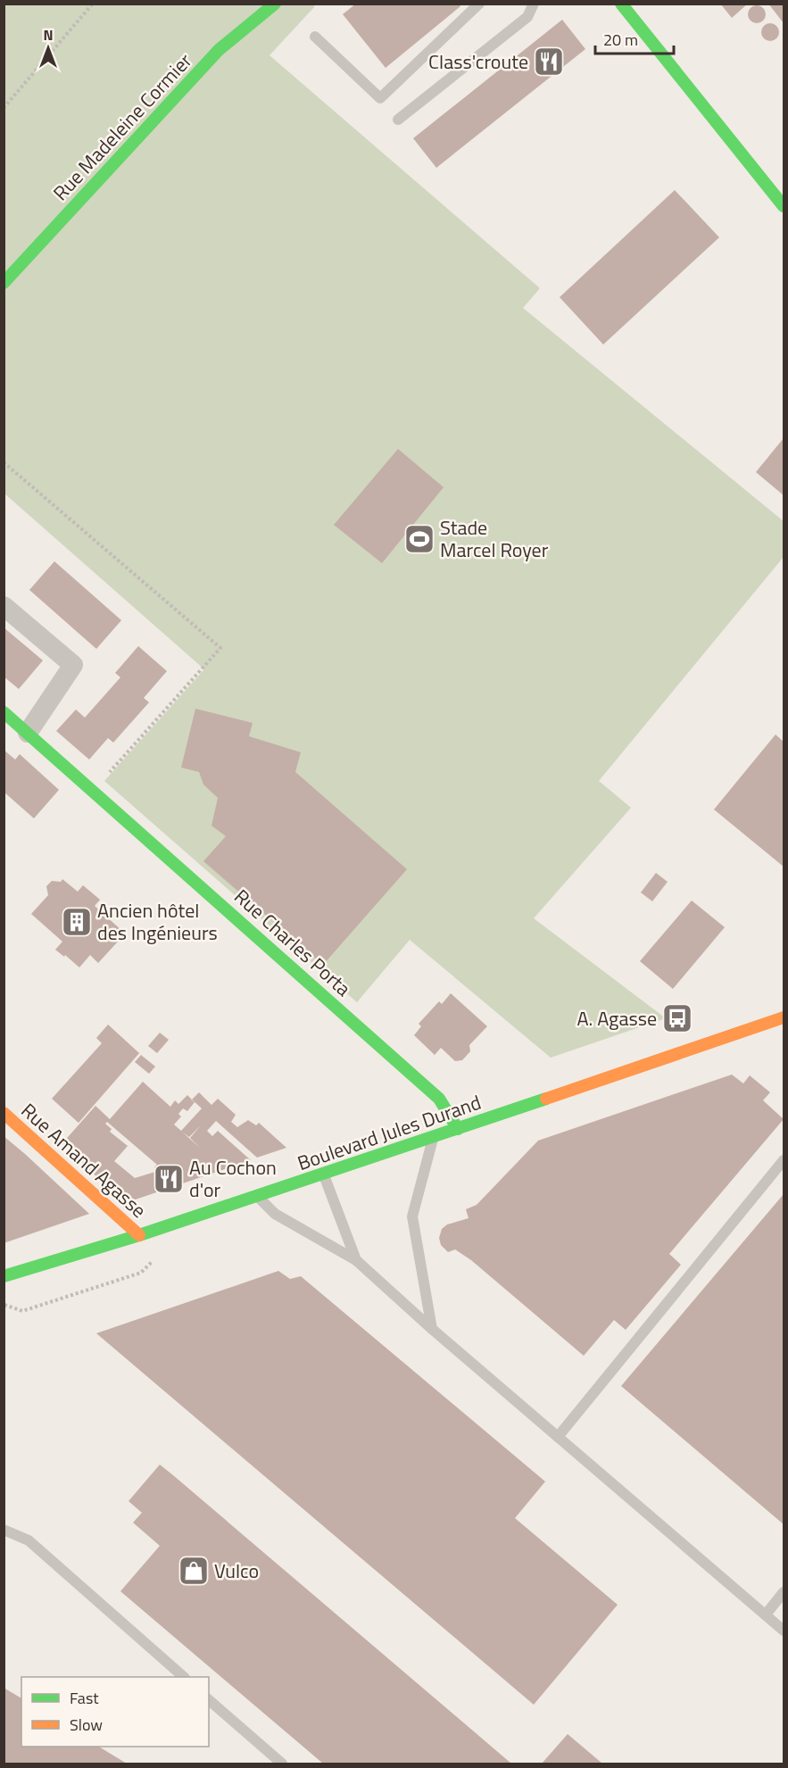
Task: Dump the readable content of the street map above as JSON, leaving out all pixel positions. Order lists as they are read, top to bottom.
{
  "streets": {
    "street": [
      "Rue Madeleine Cormier",
      "Rue Charles Porta",
      "Boulevard Jules Durand",
      "Rue Amand Agasse"
    ]
  },
  "crossings": [
    ["Rue Charles Porta", "Boulevard Jules Durand"],
    ["Boulevard Jules Durand", "Rue Amand Agasse"]
  ],
  "places": {
    "restaurant": ["Class'croute", "Au Cochon d'or"],
    "sports": ["Stade Marcel Royer"],
    "building": ["Ancien hôtel des Ingénieurs"],
    "bus stop": ["A. Agasse"],
    "shop": ["Vulco"]
  },
  "legend": ["Fast", "Slow"],
  "scale_bar": "20 m",
  "north": "top"
}
